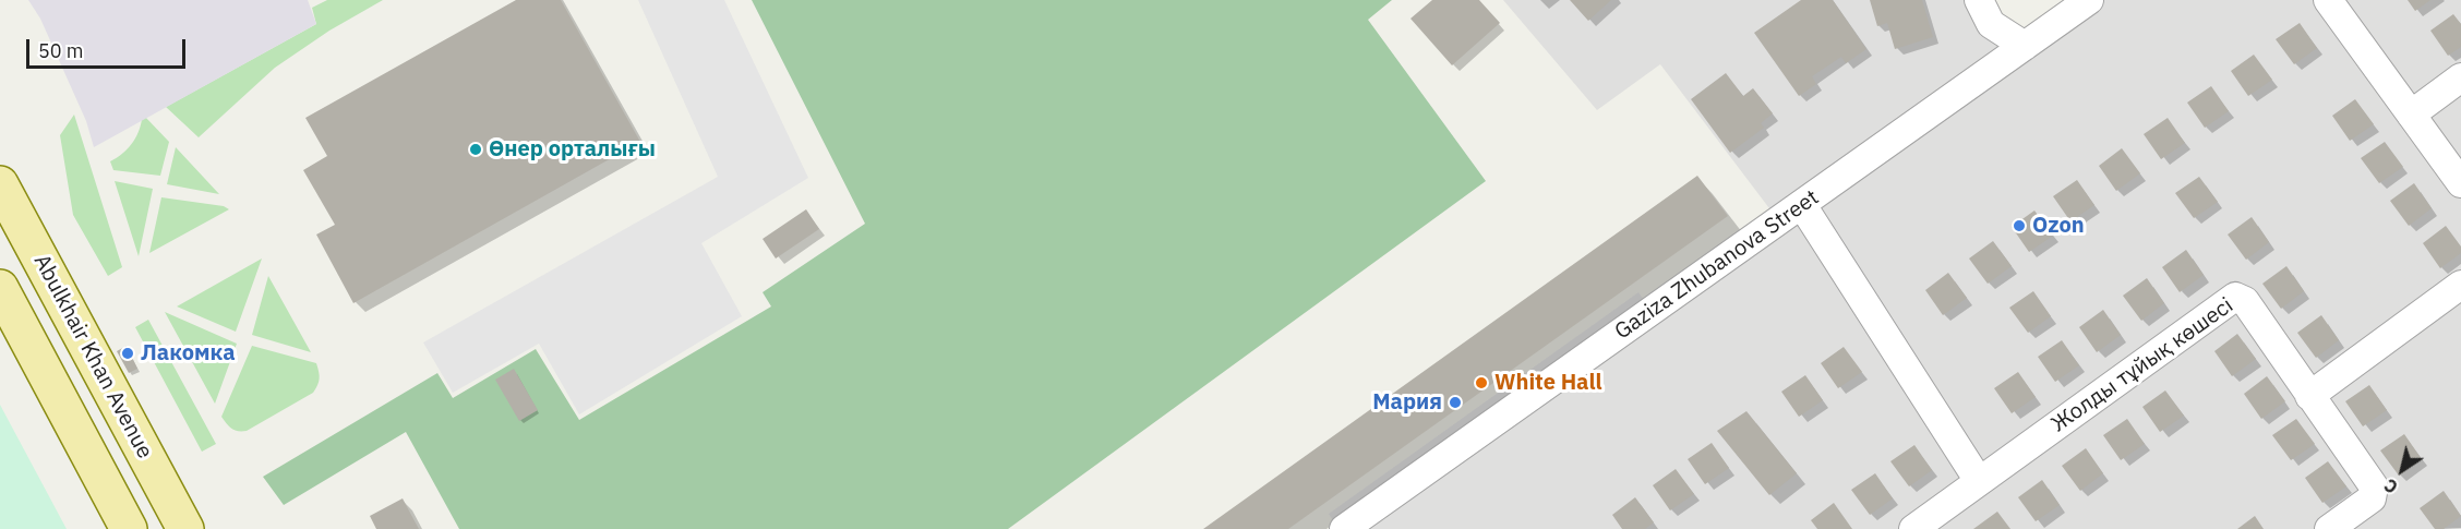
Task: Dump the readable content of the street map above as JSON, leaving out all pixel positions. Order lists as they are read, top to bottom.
{
  "streets": {
    "main road": ["Abulkhair Khan Avenue"],
    "street": ["Gaziza Zhubanova Street", "Жолды тұйық көшесі"]
  },
  "places": [
    "Өнер орталығы",
    "Ozon",
    "Лакомка",
    "White Hall",
    "Мария"
  ],
  "scale_bar": "50 m",
  "north": "bottom left"
}
